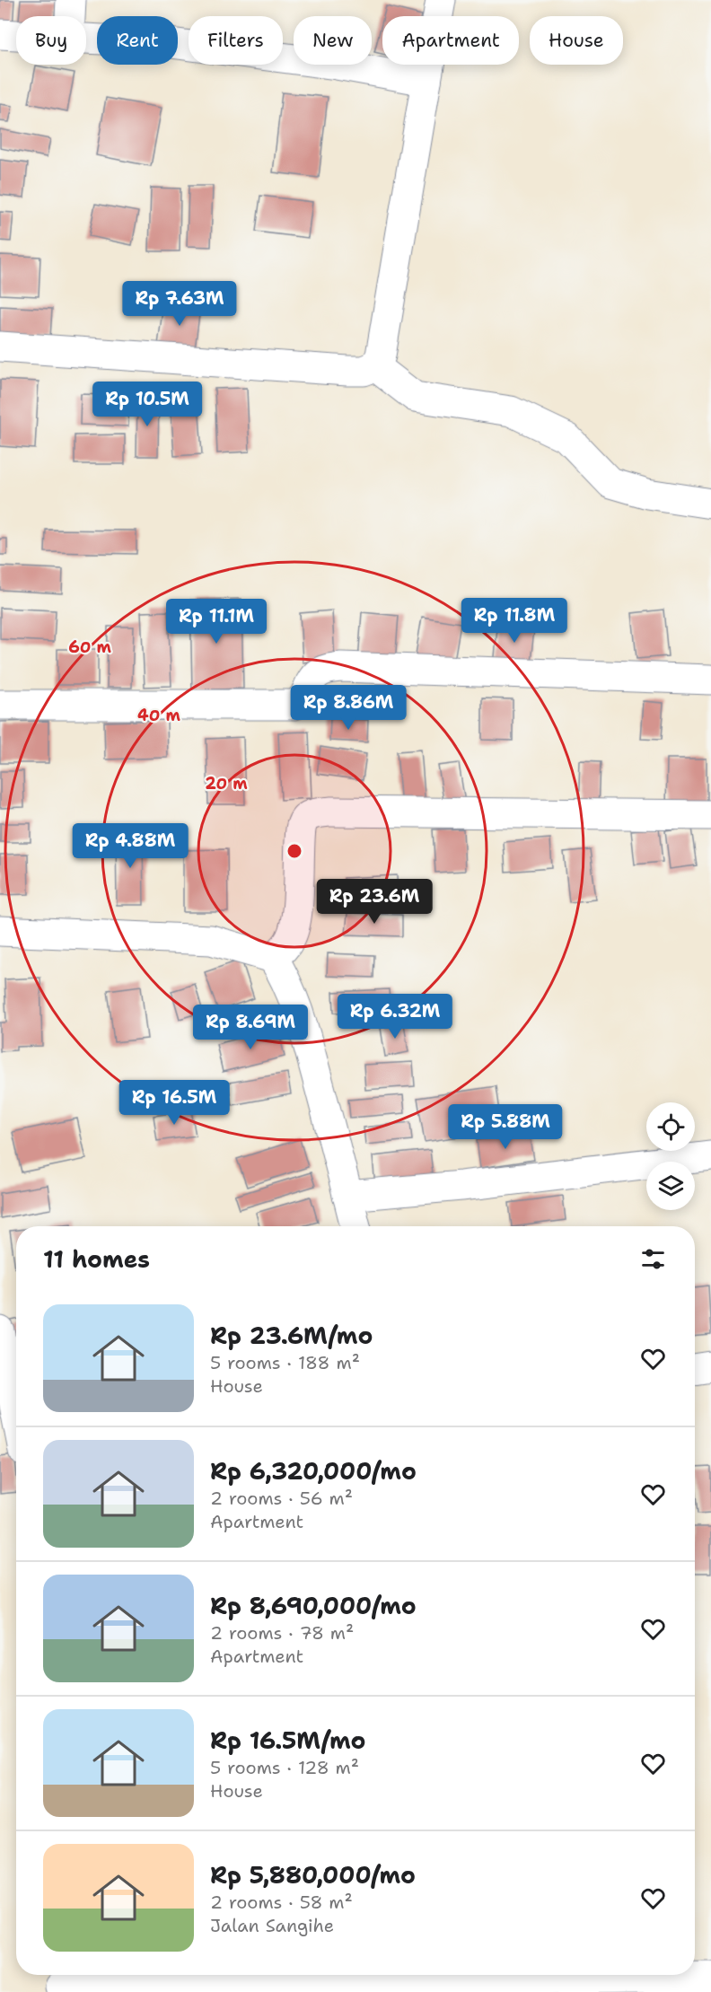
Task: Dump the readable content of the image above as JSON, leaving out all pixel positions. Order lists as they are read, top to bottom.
{
  "page": {
    "chip": [
      "Buy",
      "Rent",
      "Filters",
      "New",
      "Apartment",
      "House"
    ],
    "price": [
      "Rp 7.63M",
      "Rp 10.5M",
      "Rp 11.8M",
      "Rp 11.1M",
      "Rp 8.86M",
      "Rp 4.88M",
      "Rp 23.6M",
      "Rp 6.32M",
      "Rp 8.69M",
      "Rp 16.5M",
      "Rp 5.88M"
    ],
    "heading": "11 homes",
    "list": [
      {
        "name": "Rp 23.6M/mo",
        "note": "5 rooms · 188 m² · House"
      },
      {
        "name": "Rp 6,320,000/mo",
        "note": "2 rooms · 56 m² · Apartment"
      },
      {
        "name": "Rp 8,690,000/mo",
        "note": "2 rooms · 78 m² · Apartment"
      },
      {
        "name": "Rp 16.5M/mo",
        "note": "5 rooms · 128 m² · House"
      },
      {
        "name": "Rp 5,880,000/mo",
        "note": "2 rooms · 58 m² · Jalan Sangihe"
      }
    ]
  },
  "rings": ["60 m", "40 m", "20 m"]
}
